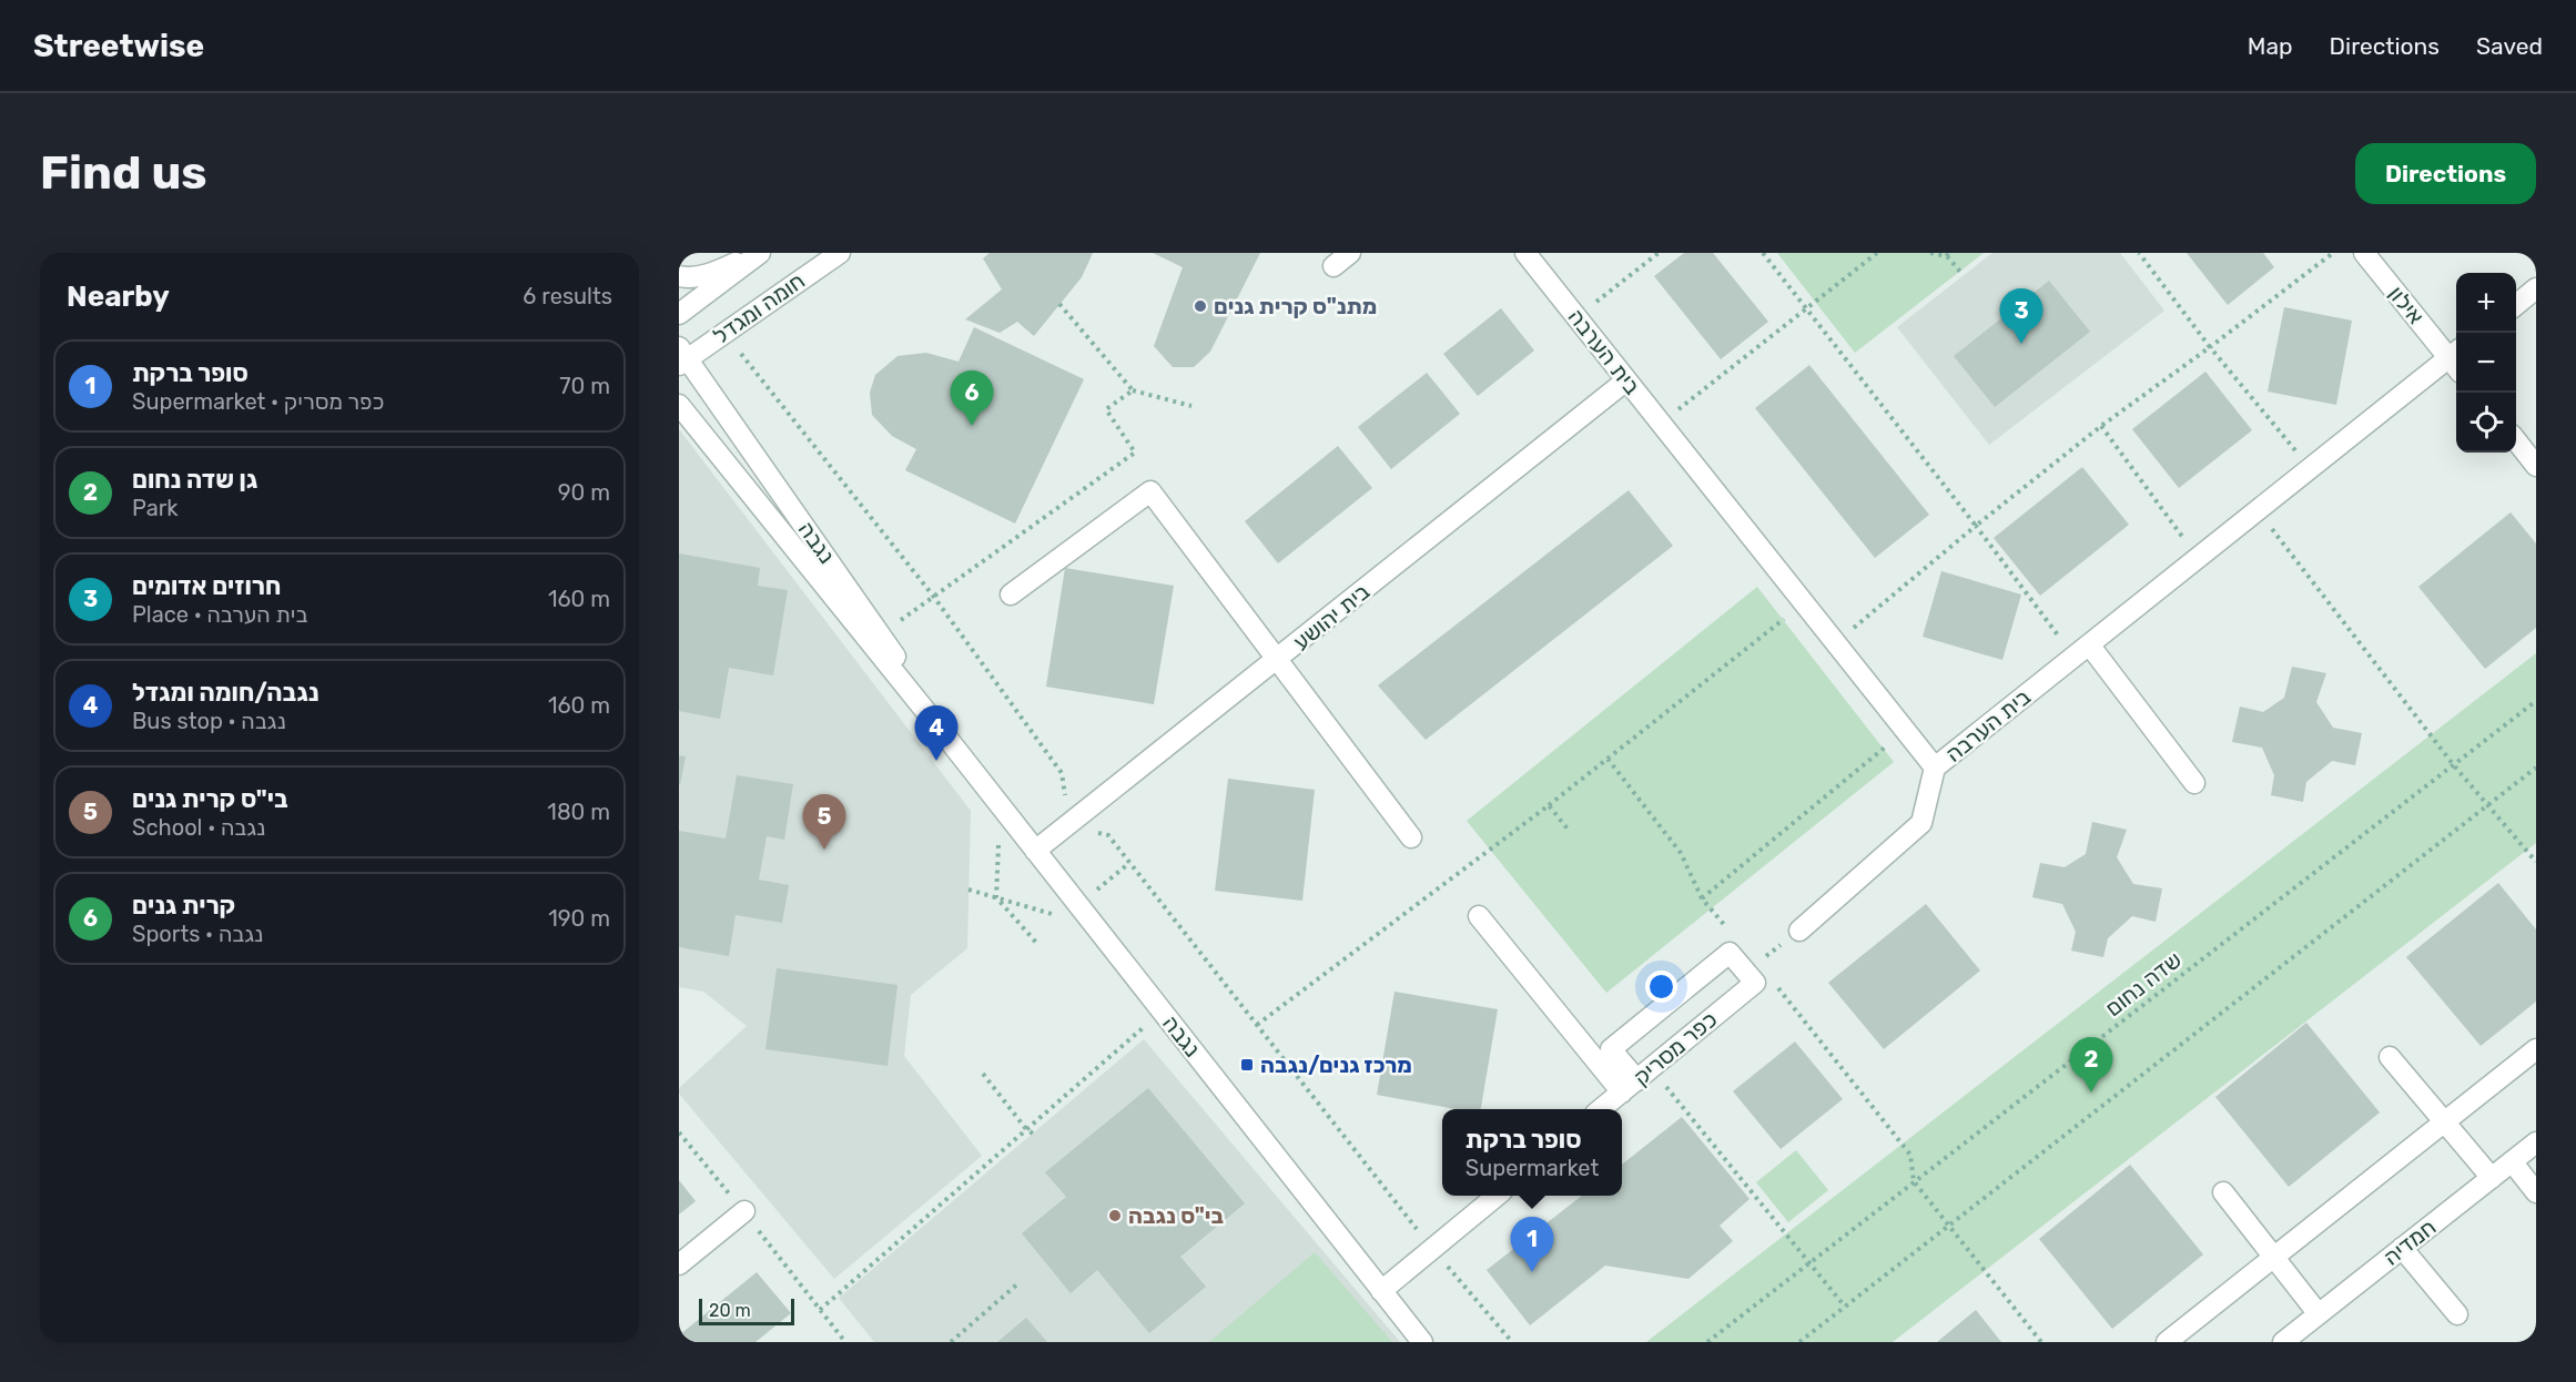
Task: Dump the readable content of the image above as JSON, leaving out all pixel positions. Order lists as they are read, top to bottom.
{
  "streets": {
    "street": [
      "אילון",
      "חומה ומגדל",
      "בית הערבה",
      "נגבה",
      "בית יהושע",
      "כפר מסריק",
      "חמדיה"
    ],
    "path": ["שדה נחום"]
  },
  "crossings": [
    ["חומה ומגדל", "נגבה"],
    ["בית הערבה", "בית יהושע"],
    ["נגבה", "בית יהושע"]
  ],
  "places": {
    "other": ["מתנ\"ס קרית גנים", "בי\"ס נגבה"],
    "transit": ["מרכז גנים/נגבה"]
  },
  "scale_bar": "20 m",
  "page": {
    "header": "Streetwise",
    "nav": ["Map", "Directions", "Saved"],
    "buttons": "Directions",
    "title": "Find us",
    "heading": ["Nearby", "6 results"],
    "map_buttons": ["+", "−"],
    "pins": [
      "3",
      "6",
      "4",
      "5",
      "2",
      "1"
    ],
    "list": [
      {
        "mark": "1",
        "name": "סופר ברקת",
        "note": "Supermarket · כפר מסריק",
        "value": "70 m"
      },
      {
        "mark": "2",
        "name": "גן שדה נחום",
        "note": "Park",
        "value": "90 m"
      },
      {
        "mark": "3",
        "name": "חרוזים אדומים",
        "note": "Place · בית הערבה",
        "value": "160 m"
      },
      {
        "mark": "4",
        "name": "נגבה/חומה ומגדל",
        "note": "Bus stop · נגבה",
        "value": "160 m"
      },
      {
        "mark": "5",
        "name": "בי\"ס קרית גנים",
        "note": "School · נגבה",
        "value": "180 m"
      },
      {
        "mark": "6",
        "name": "קרית גנים",
        "note": "Sports · נגבה",
        "value": "190 m"
      }
    ],
    "popup": ["סופר ברקת", "Supermarket"],
    "scale": "20 m"
  }
}
